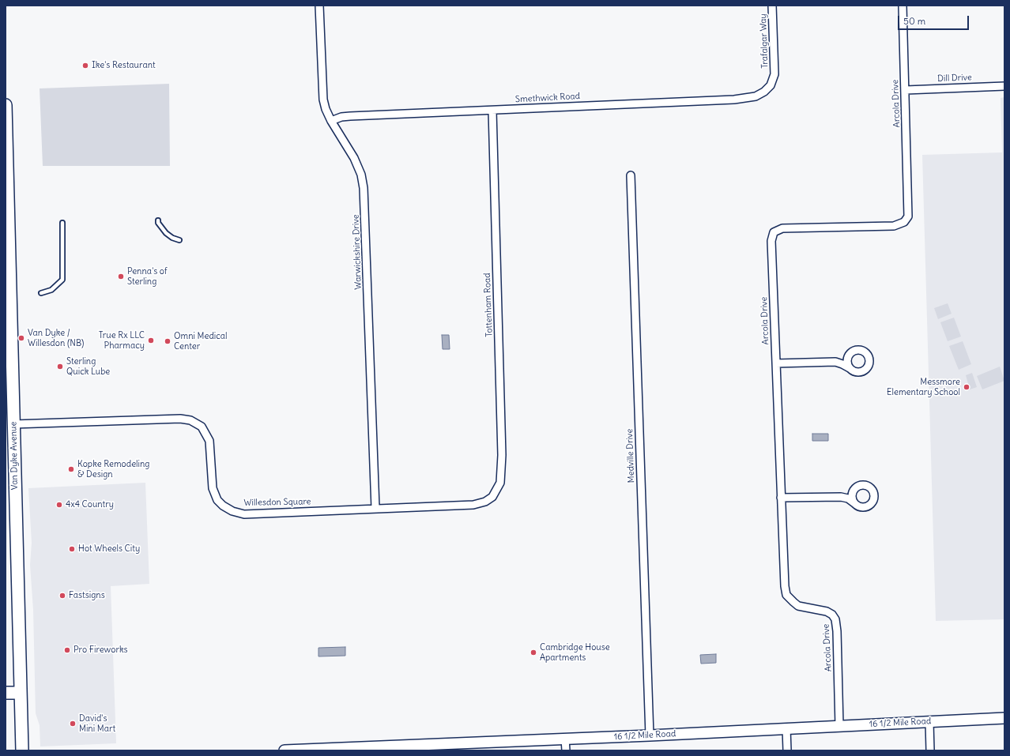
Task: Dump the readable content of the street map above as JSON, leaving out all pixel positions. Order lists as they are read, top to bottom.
{
  "streets": {
    "main road": ["Van Dyke Avenue"],
    "street": [
      "Trafalgar Way",
      "Dill Drive",
      "Smethwick Road",
      "Arcola Drive",
      "Warwickshire Drive",
      "Tottenham Road",
      "Medville Drive",
      "Willesdon Square",
      "16 1/2 Mile Road"
    ]
  },
  "crossings": [
    ["Trafalgar Way", "Smethwick Road"],
    ["Dill Drive", "Arcola Drive"],
    ["Smethwick Road", "Warwickshire Drive"],
    ["Smethwick Road", "Tottenham Road"],
    ["Arcola Drive", "16 1/2 Mile Road"],
    ["Warwickshire Drive", "Willesdon Square"],
    ["Tottenham Road", "Willesdon Square"],
    ["Van Dyke Avenue", "Willesdon Square"],
    ["Medville Drive", "16 1/2 Mile Road"]
  ],
  "places": [
    "Ike's Restaurant",
    "Penna's of Sterling",
    "Van Dyke / Willesdon (NB)",
    "True Rx LLC Pharmacy",
    "Omni Medical Center",
    "Sterling Quick Lube",
    "Messmore Elementary School",
    "Kopke Remodeling & Design",
    "4x4 Country",
    "Hot Wheels City",
    "Fastsigns",
    "Pro Fireworks",
    "Cambridge House Apartments",
    "David's Mini Mart"
  ],
  "scale_bar": "50 m"
}
